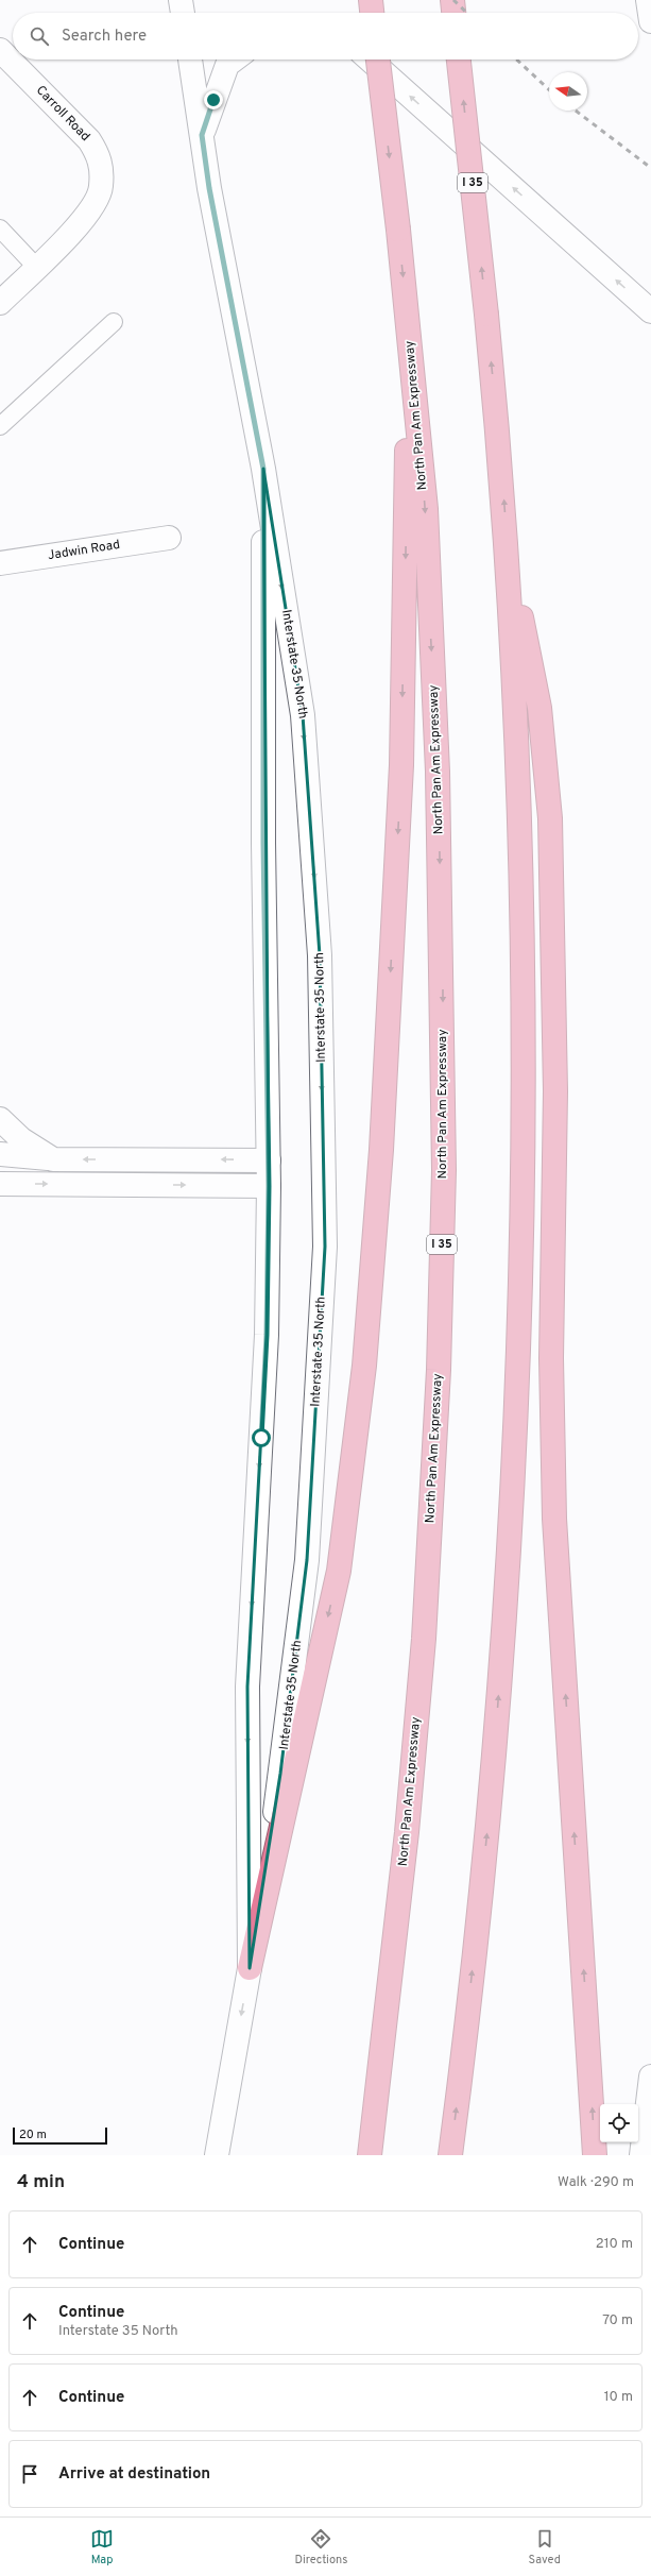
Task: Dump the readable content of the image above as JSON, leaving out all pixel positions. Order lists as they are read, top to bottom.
{
  "streets": {
    "highway": ["I 35", "North Pan Am Expressway"],
    "main road": ["Carroll Road", "Jadwin Road", "Interstate 35 North"]
  },
  "scale_bar": "20 m",
  "north": "left",
  "page": {
    "search": "Search here",
    "scale": "20 m",
    "heading": ["4 min", "Walk · 290 m"],
    "list": [
      ["Continue", "210 m"],
      ["Continue", "Interstate 35 North", "70 m"],
      ["Continue", "10 m"],
      "Arrive at destination"
    ],
    "nav": ["Map", "Directions", "Saved"]
  }
}
